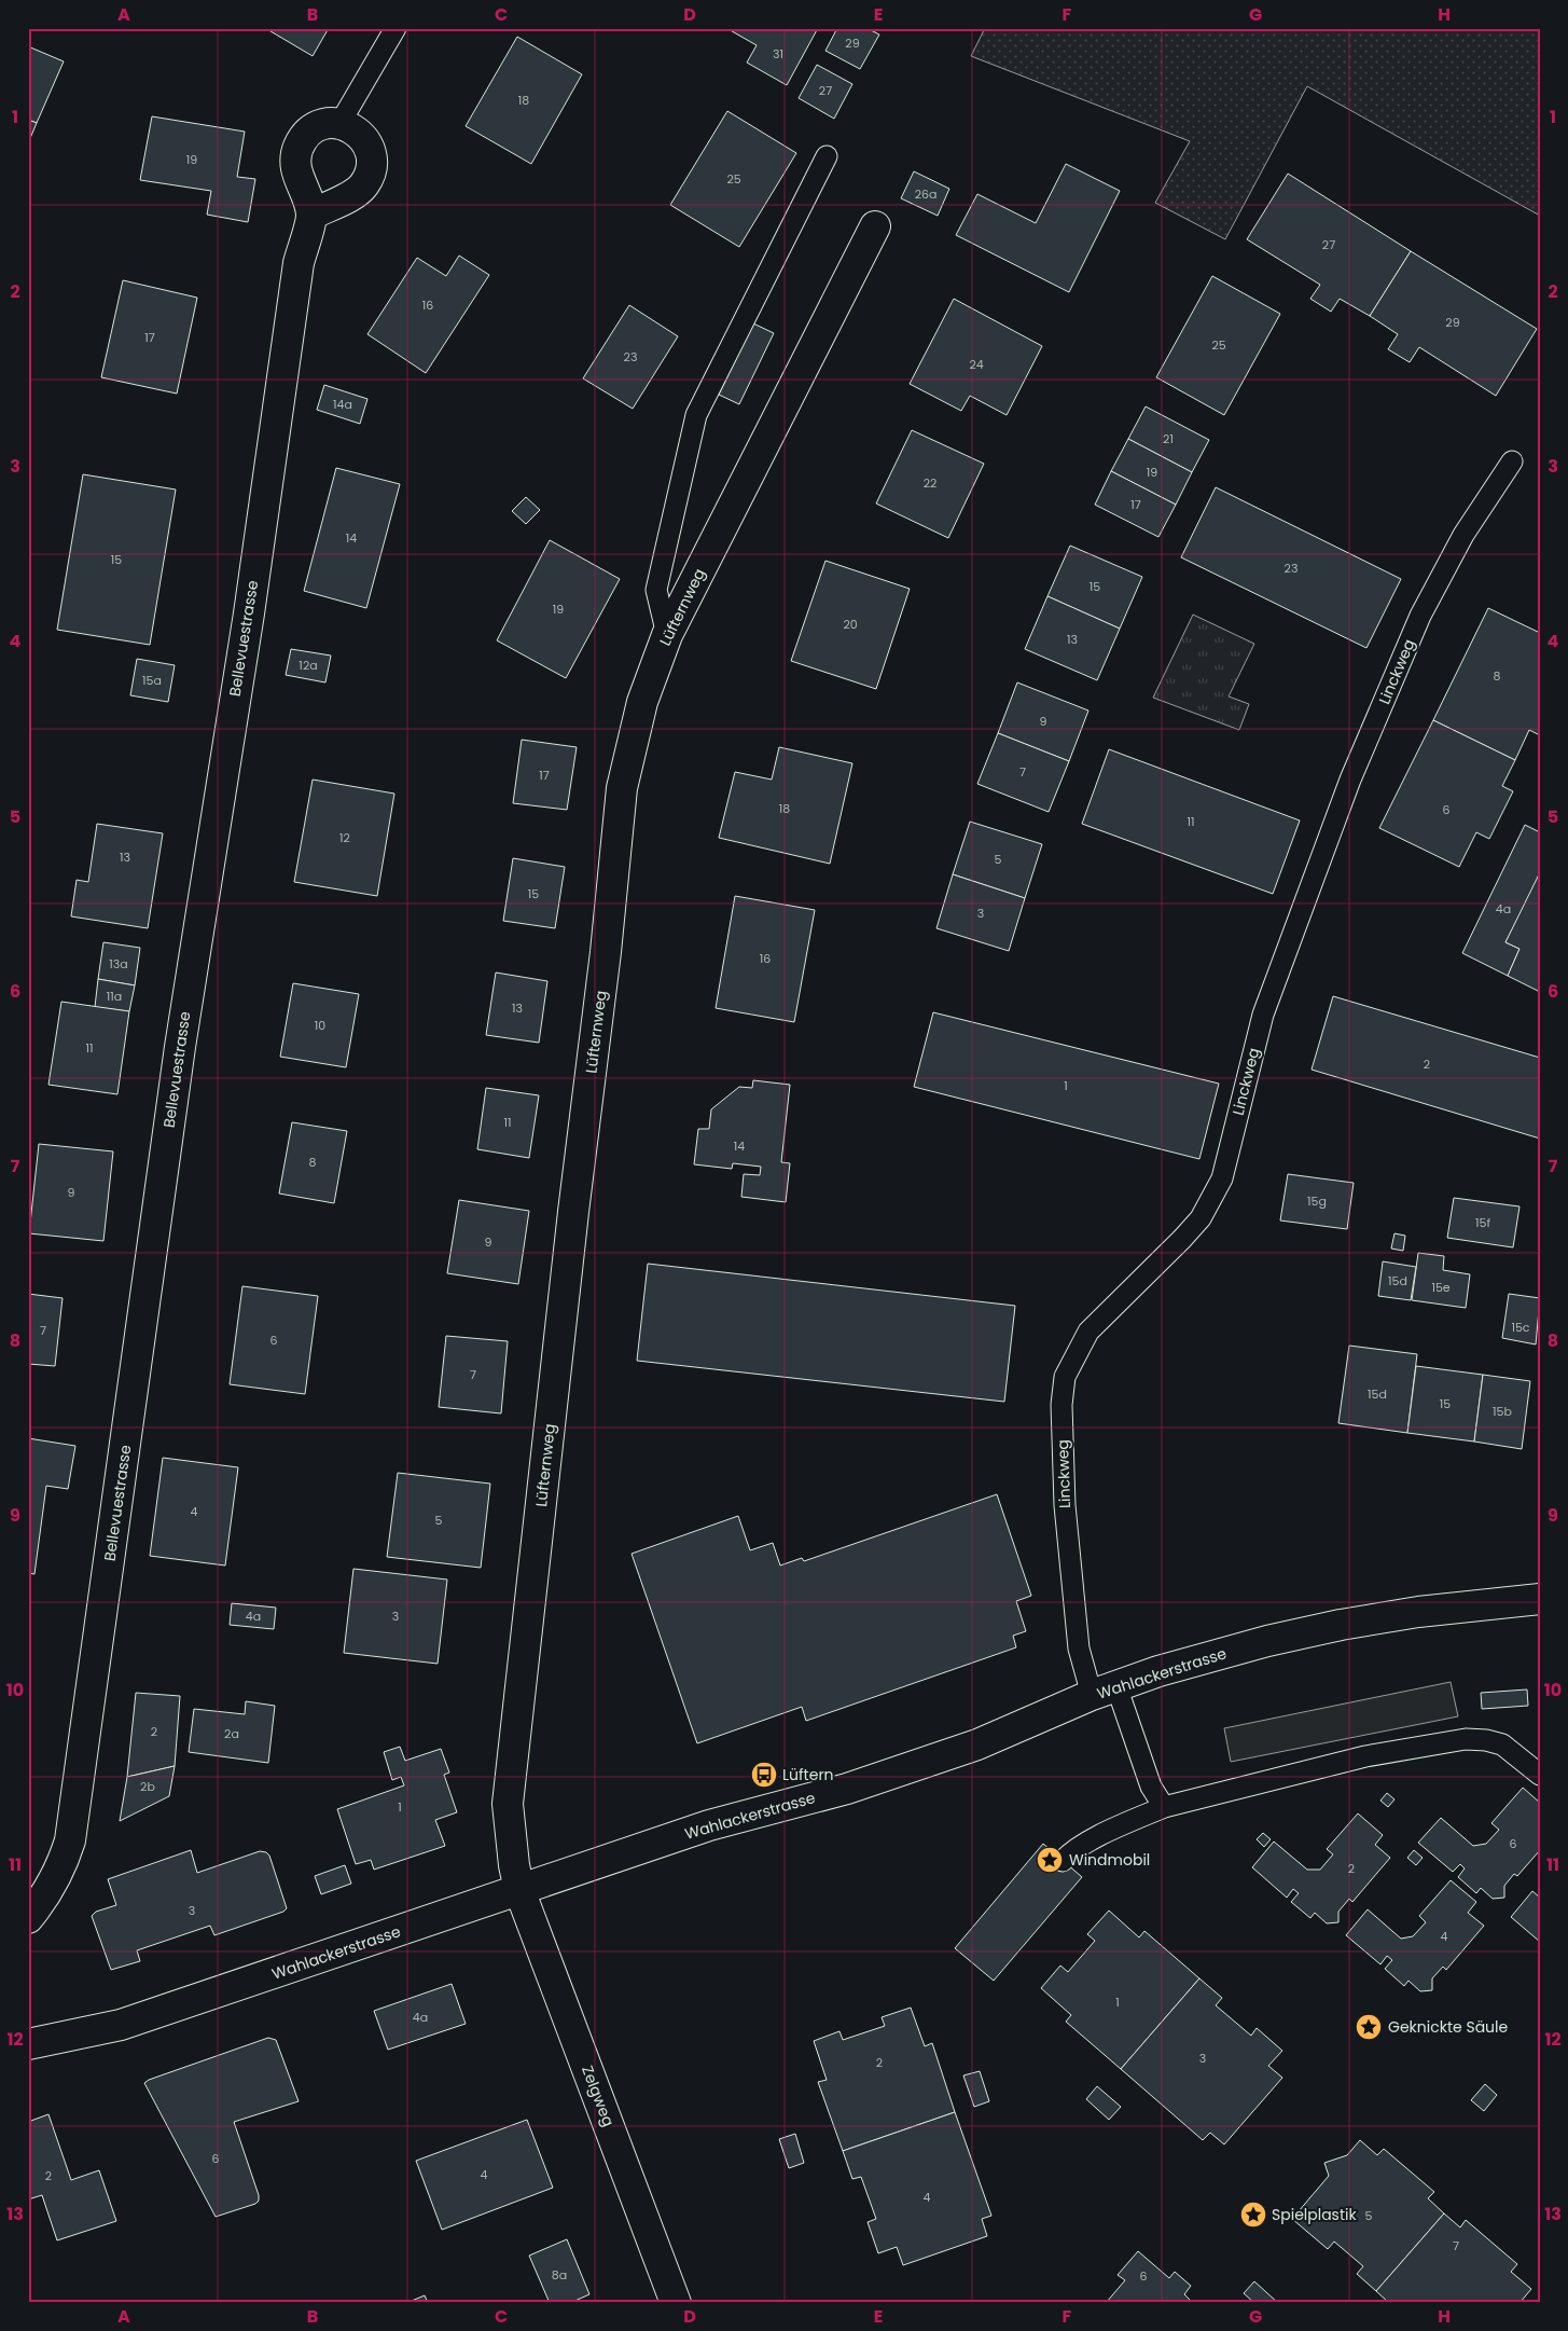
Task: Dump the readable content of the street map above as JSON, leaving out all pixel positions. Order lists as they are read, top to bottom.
{
  "streets": {
    "street": [
      "Lüfternweg",
      "Bellevuestrasse",
      "Wahlackerstrasse",
      "Zelgweg"
    ],
    "lane": ["Linckweg"]
  },
  "crossings": [
    ["Lüfternweg", "Wahlackerstrasse"],
    ["Lüfternweg", "Zelgweg"],
    ["Linckweg", "Wahlackerstrasse"],
    ["Wahlackerstrasse", "Zelgweg"]
  ],
  "places": {
    "bus stop": ["Lüftern"],
    "place": ["Windmobil", "Geknickte Säule", "Spielplastik"]
  },
  "house_numbers": [
    "29",
    "31",
    "27",
    "18",
    "19",
    "25",
    "26a",
    "27",
    "16",
    "29",
    "17",
    "25",
    "23",
    "24",
    "14a",
    "21",
    "19",
    "22",
    "17",
    "14",
    "15",
    "23",
    "15",
    "19",
    "20",
    "13",
    "12a",
    "8",
    "15a",
    "9",
    "7",
    "17",
    "18",
    "6",
    "11",
    "12",
    "13",
    "5",
    "15",
    "4a",
    "3",
    "16",
    "13a",
    "11a",
    "13",
    "10",
    "11",
    "2",
    "1",
    "11",
    "14",
    "8",
    "9",
    "15g",
    "15f",
    "9",
    "15d",
    "15e",
    "15c",
    "7",
    "6",
    "7",
    "15d",
    "15",
    "15b",
    "4",
    "5",
    "4a",
    "3",
    "2",
    "2a",
    "2b",
    "1",
    "6",
    "2",
    "3",
    "4",
    "1",
    "4a",
    "3",
    "2",
    "6",
    "4",
    "2",
    "4",
    "5",
    "7",
    "8a",
    "6"
  ],
  "grid": {
    "columns": [
      "A",
      "B",
      "C",
      "D",
      "E",
      "F",
      "G",
      "H"
    ],
    "rows": [
      "1",
      "2",
      "3",
      "4",
      "5",
      "6",
      "7",
      "8",
      "9",
      "10",
      "11",
      "12",
      "13"
    ]
  }
}
